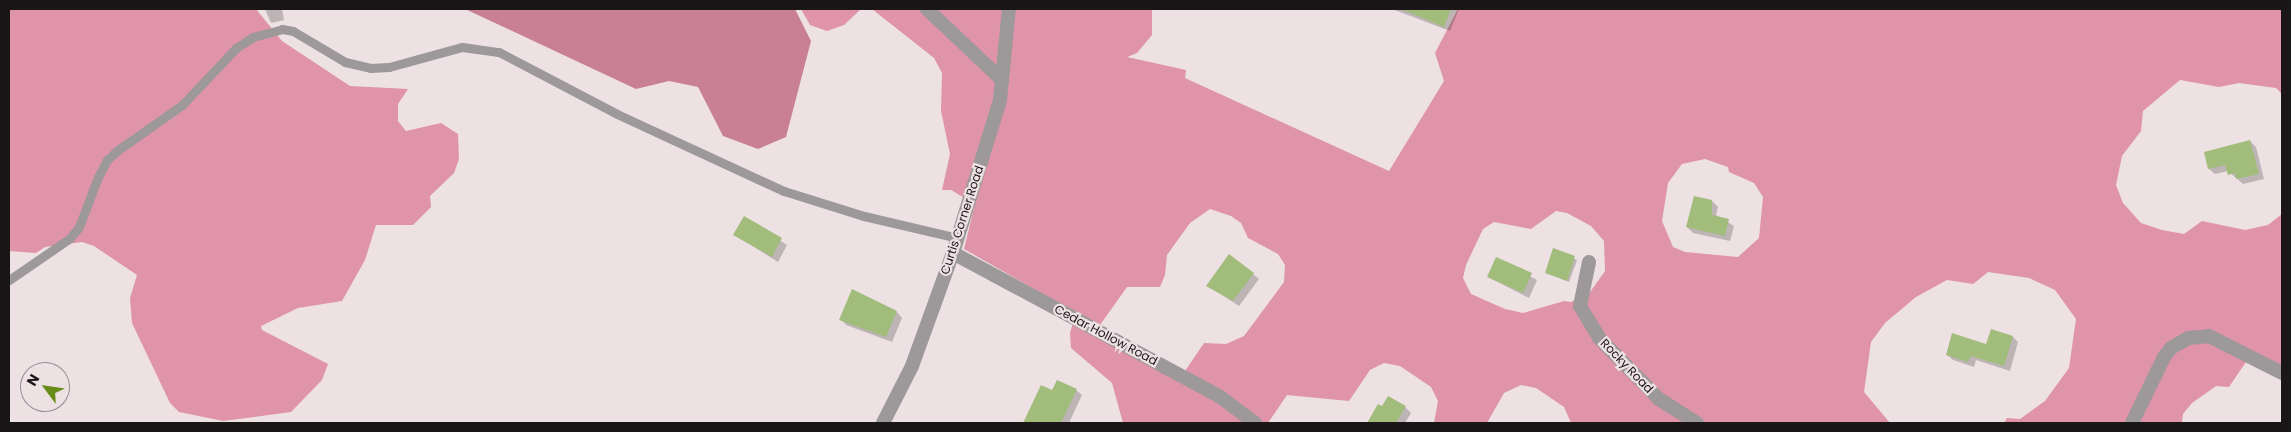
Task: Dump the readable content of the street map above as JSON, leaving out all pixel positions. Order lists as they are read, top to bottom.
{
  "streets": {
    "street": ["Curtis Corner Road", "Cedar Hollow Road", "Rocky Road"]
  },
  "crossings": [
    ["Curtis Corner Road", "Cedar Hollow Road"]
  ],
  "north": "top left"
}
